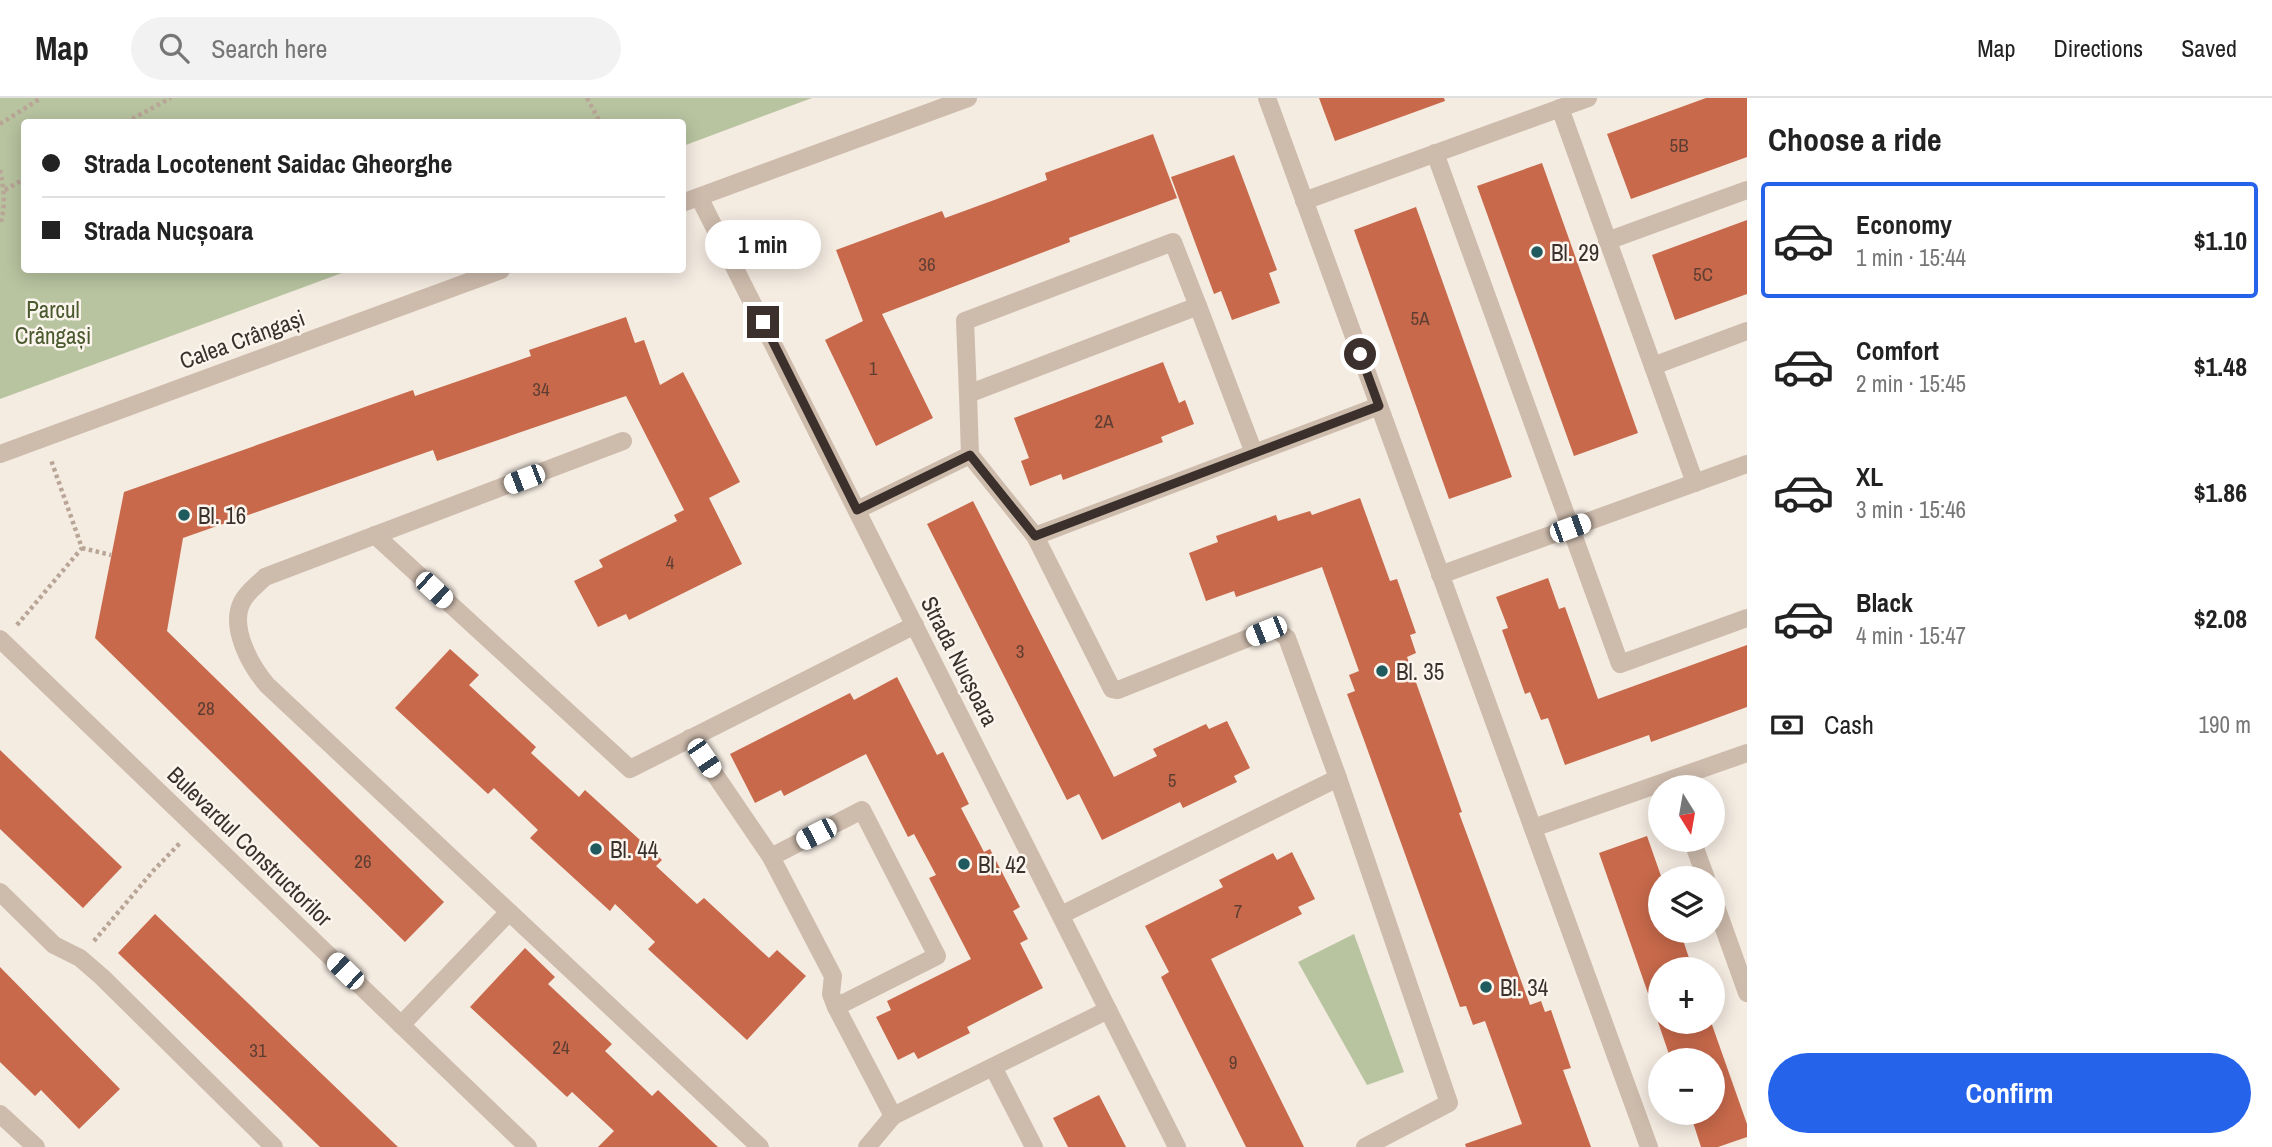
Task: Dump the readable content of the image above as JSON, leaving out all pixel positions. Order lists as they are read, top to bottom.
{
  "streets": {
    "street": ["Calea Crângași", "Strada Nucșoara", "Bulevardul Constructorilor"]
  },
  "parks": ["Parcul Crângași"],
  "places": [
    "Bl. 29",
    "Bl. 16",
    "Bl. 35",
    "Bl. 44",
    "Bl. 42",
    "Bl. 34"
  ],
  "house_numbers": [
    "5B",
    "36",
    "5C",
    "5A",
    "1",
    "34",
    "2A",
    "4",
    "3",
    "28",
    "5",
    "26",
    "7",
    "24",
    "31",
    "9"
  ],
  "north": "bottom",
  "page": {
    "header": "Map",
    "search": "Search here",
    "nav": ["Map", "Directions", "Saved"],
    "heading": "Choose a ride",
    "banner": ["Strada Locotenent Saidac Gheorghe", "Strada Nucșoara"],
    "list": [
      {
        "name": "Economy",
        "note": "1 min · 15:44",
        "value": "$1.10"
      },
      {
        "name": "Comfort",
        "note": "2 min · 15:45",
        "value": "$1.48"
      },
      {
        "name": "XL",
        "note": "3 min · 15:46",
        "value": "$1.86"
      },
      {
        "name": "Black",
        "note": "4 min · 15:47",
        "value": "$2.08"
      }
    ],
    "bubble": "1 min",
    "pay": ["Cash", "190 m"],
    "map_buttons": ["+", "−"],
    "buttons": "Confirm"
  }
}
